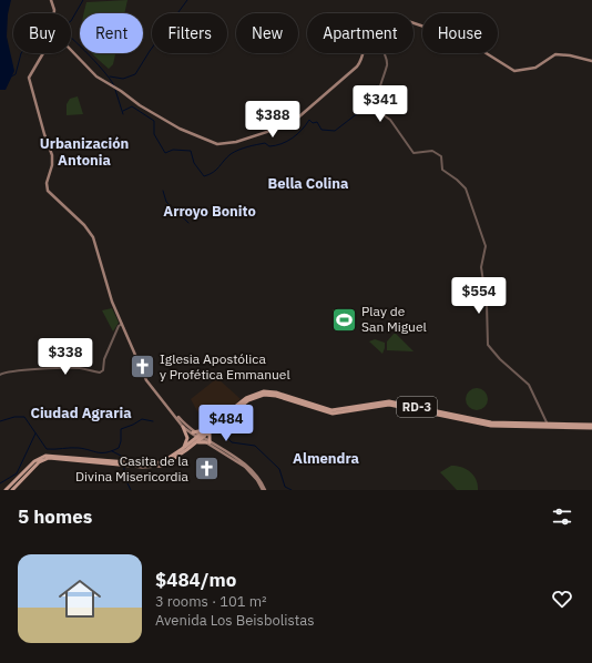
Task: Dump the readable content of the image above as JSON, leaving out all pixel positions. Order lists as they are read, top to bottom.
{
  "streets": {
    "main road": ["RD-3"]
  },
  "districts": [
    "Urbanización Antonia",
    "Bella Colina",
    "Arroyo Bonito",
    "Ciudad Agraria",
    "Almendra"
  ],
  "places": {
    "sports": ["Play de San Miguel"],
    "church": ["Iglesia Apostólica y Profética Emmanuel", "Casita de la Divina Misericordia"]
  },
  "page": {
    "chip": [
      "Buy",
      "Rent",
      "Filters",
      "New",
      "Apartment",
      "House"
    ],
    "price": [
      "$341",
      "$388",
      "$554",
      "$338",
      "$484"
    ],
    "heading": "5 homes",
    "list": [
      {
        "name": "$484/mo",
        "note": "3 rooms · 101 m² · Avenida Los Beisbolistas"
      }
    ]
  }
}
